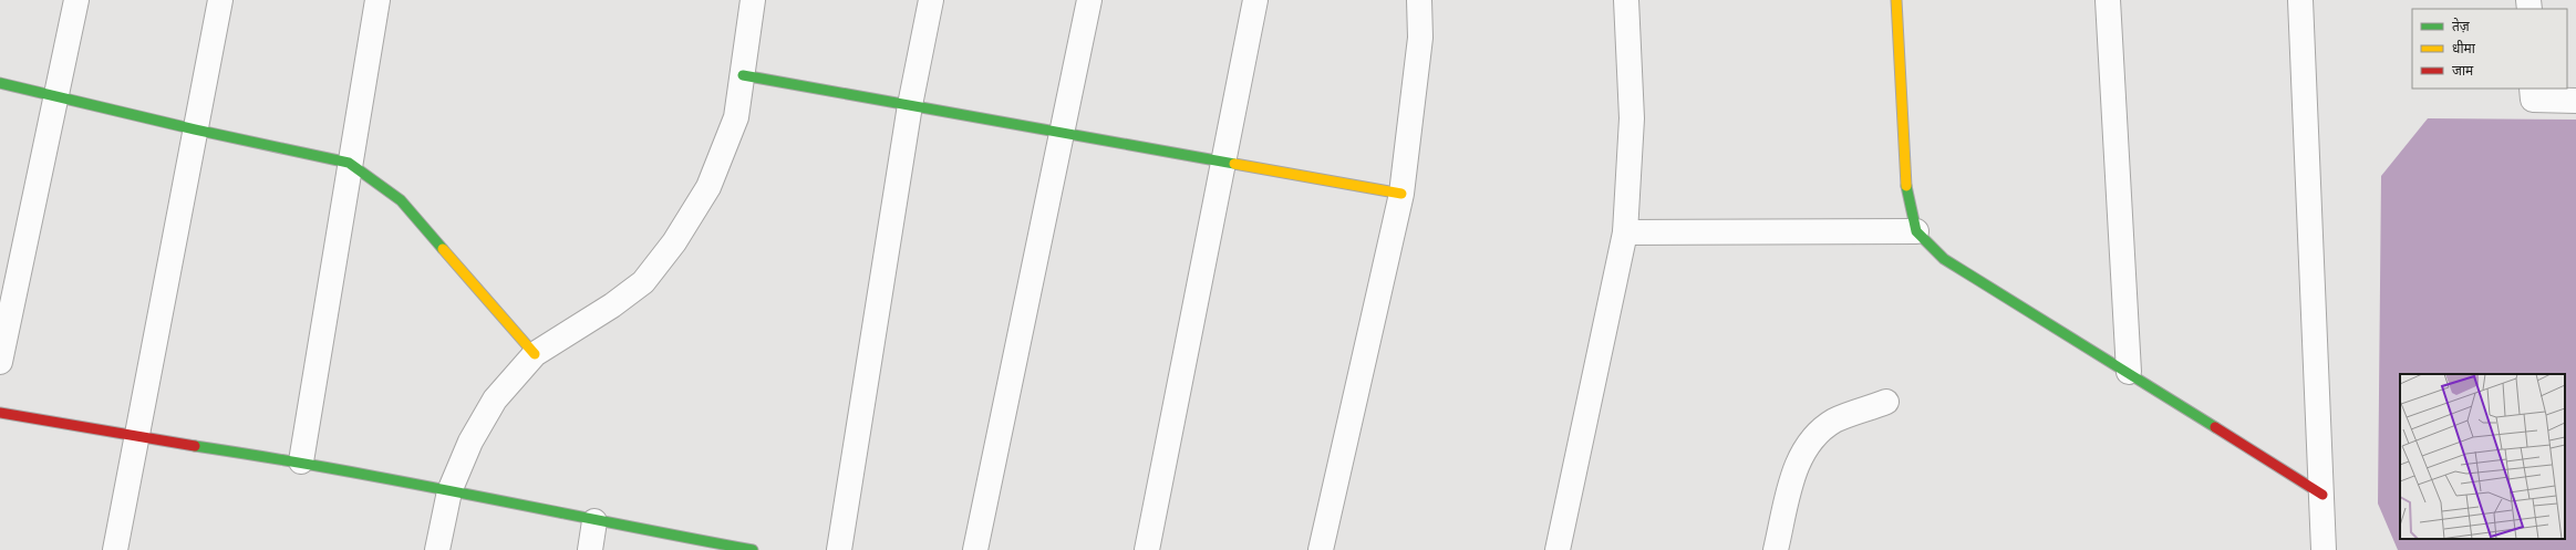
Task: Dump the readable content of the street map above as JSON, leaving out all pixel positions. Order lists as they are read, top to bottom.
{
  "legend": ["तेज़", "धीमा", "जाम"]
}
